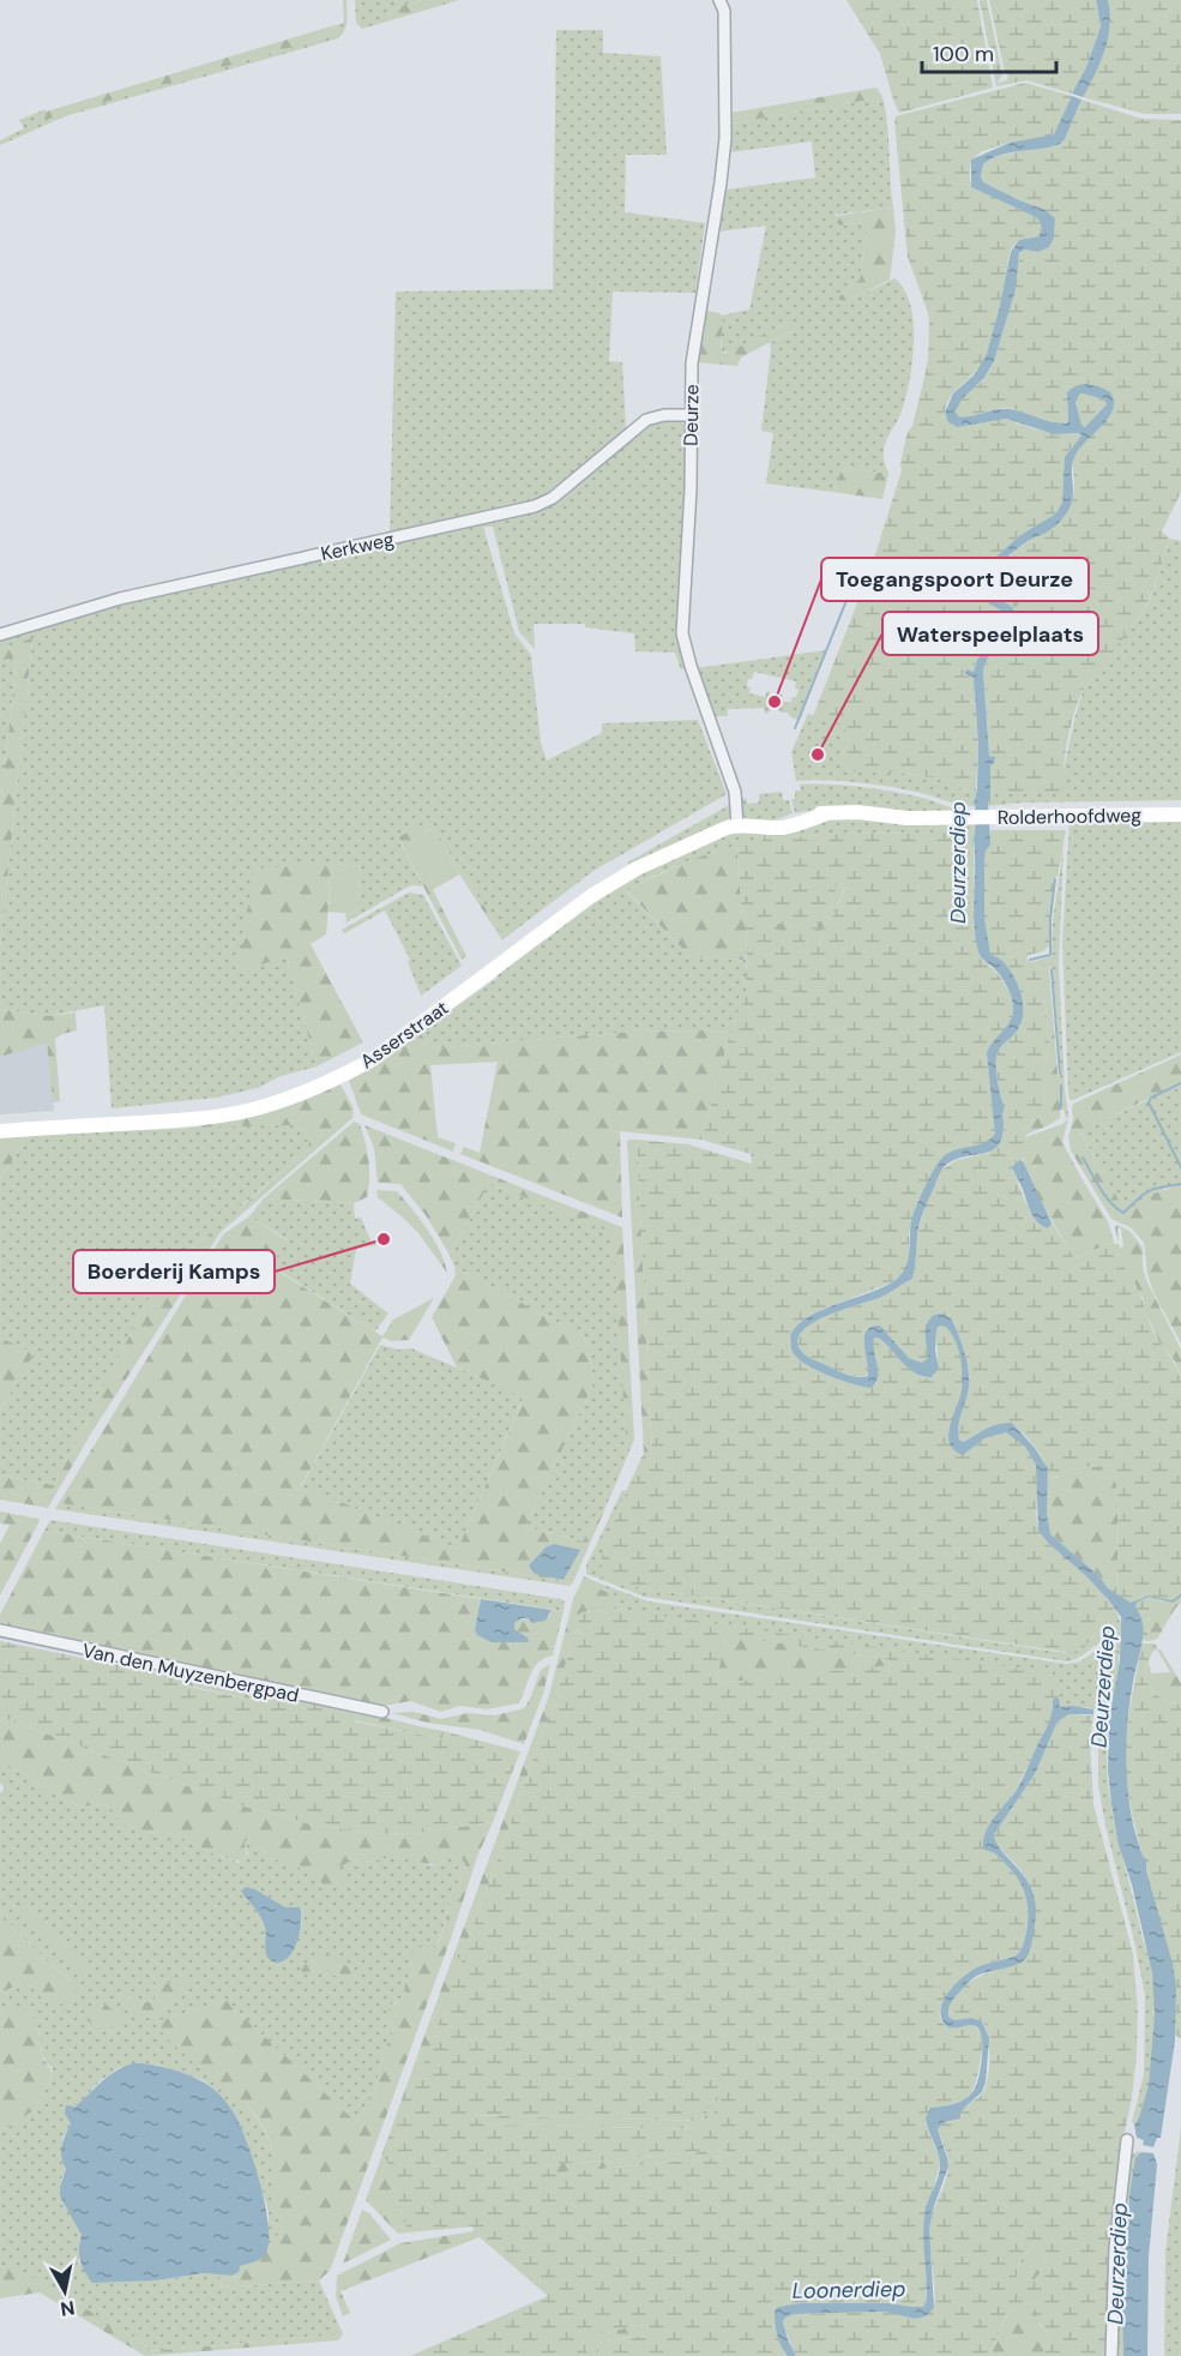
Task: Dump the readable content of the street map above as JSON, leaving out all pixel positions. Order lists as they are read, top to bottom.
{
  "streets": {
    "main road": ["Rolderhoofdweg", "Asserstraat"],
    "street": ["Deurze", "Kerkweg", "Van den Muyzenbergpad"]
  },
  "crossings": [
    ["Deurze", "Kerkweg"],
    ["Deurze", "Asserstraat"],
    ["Rolderhoofdweg", "Asserstraat"]
  ],
  "water": ["Deurzerdiep", "Loonerdiep"],
  "places": ["Toegangspoort Deurze", "Waterspeelplaats", "Boerderij Kamps"],
  "scale_bar": "100 m",
  "north": "bottom"
}
